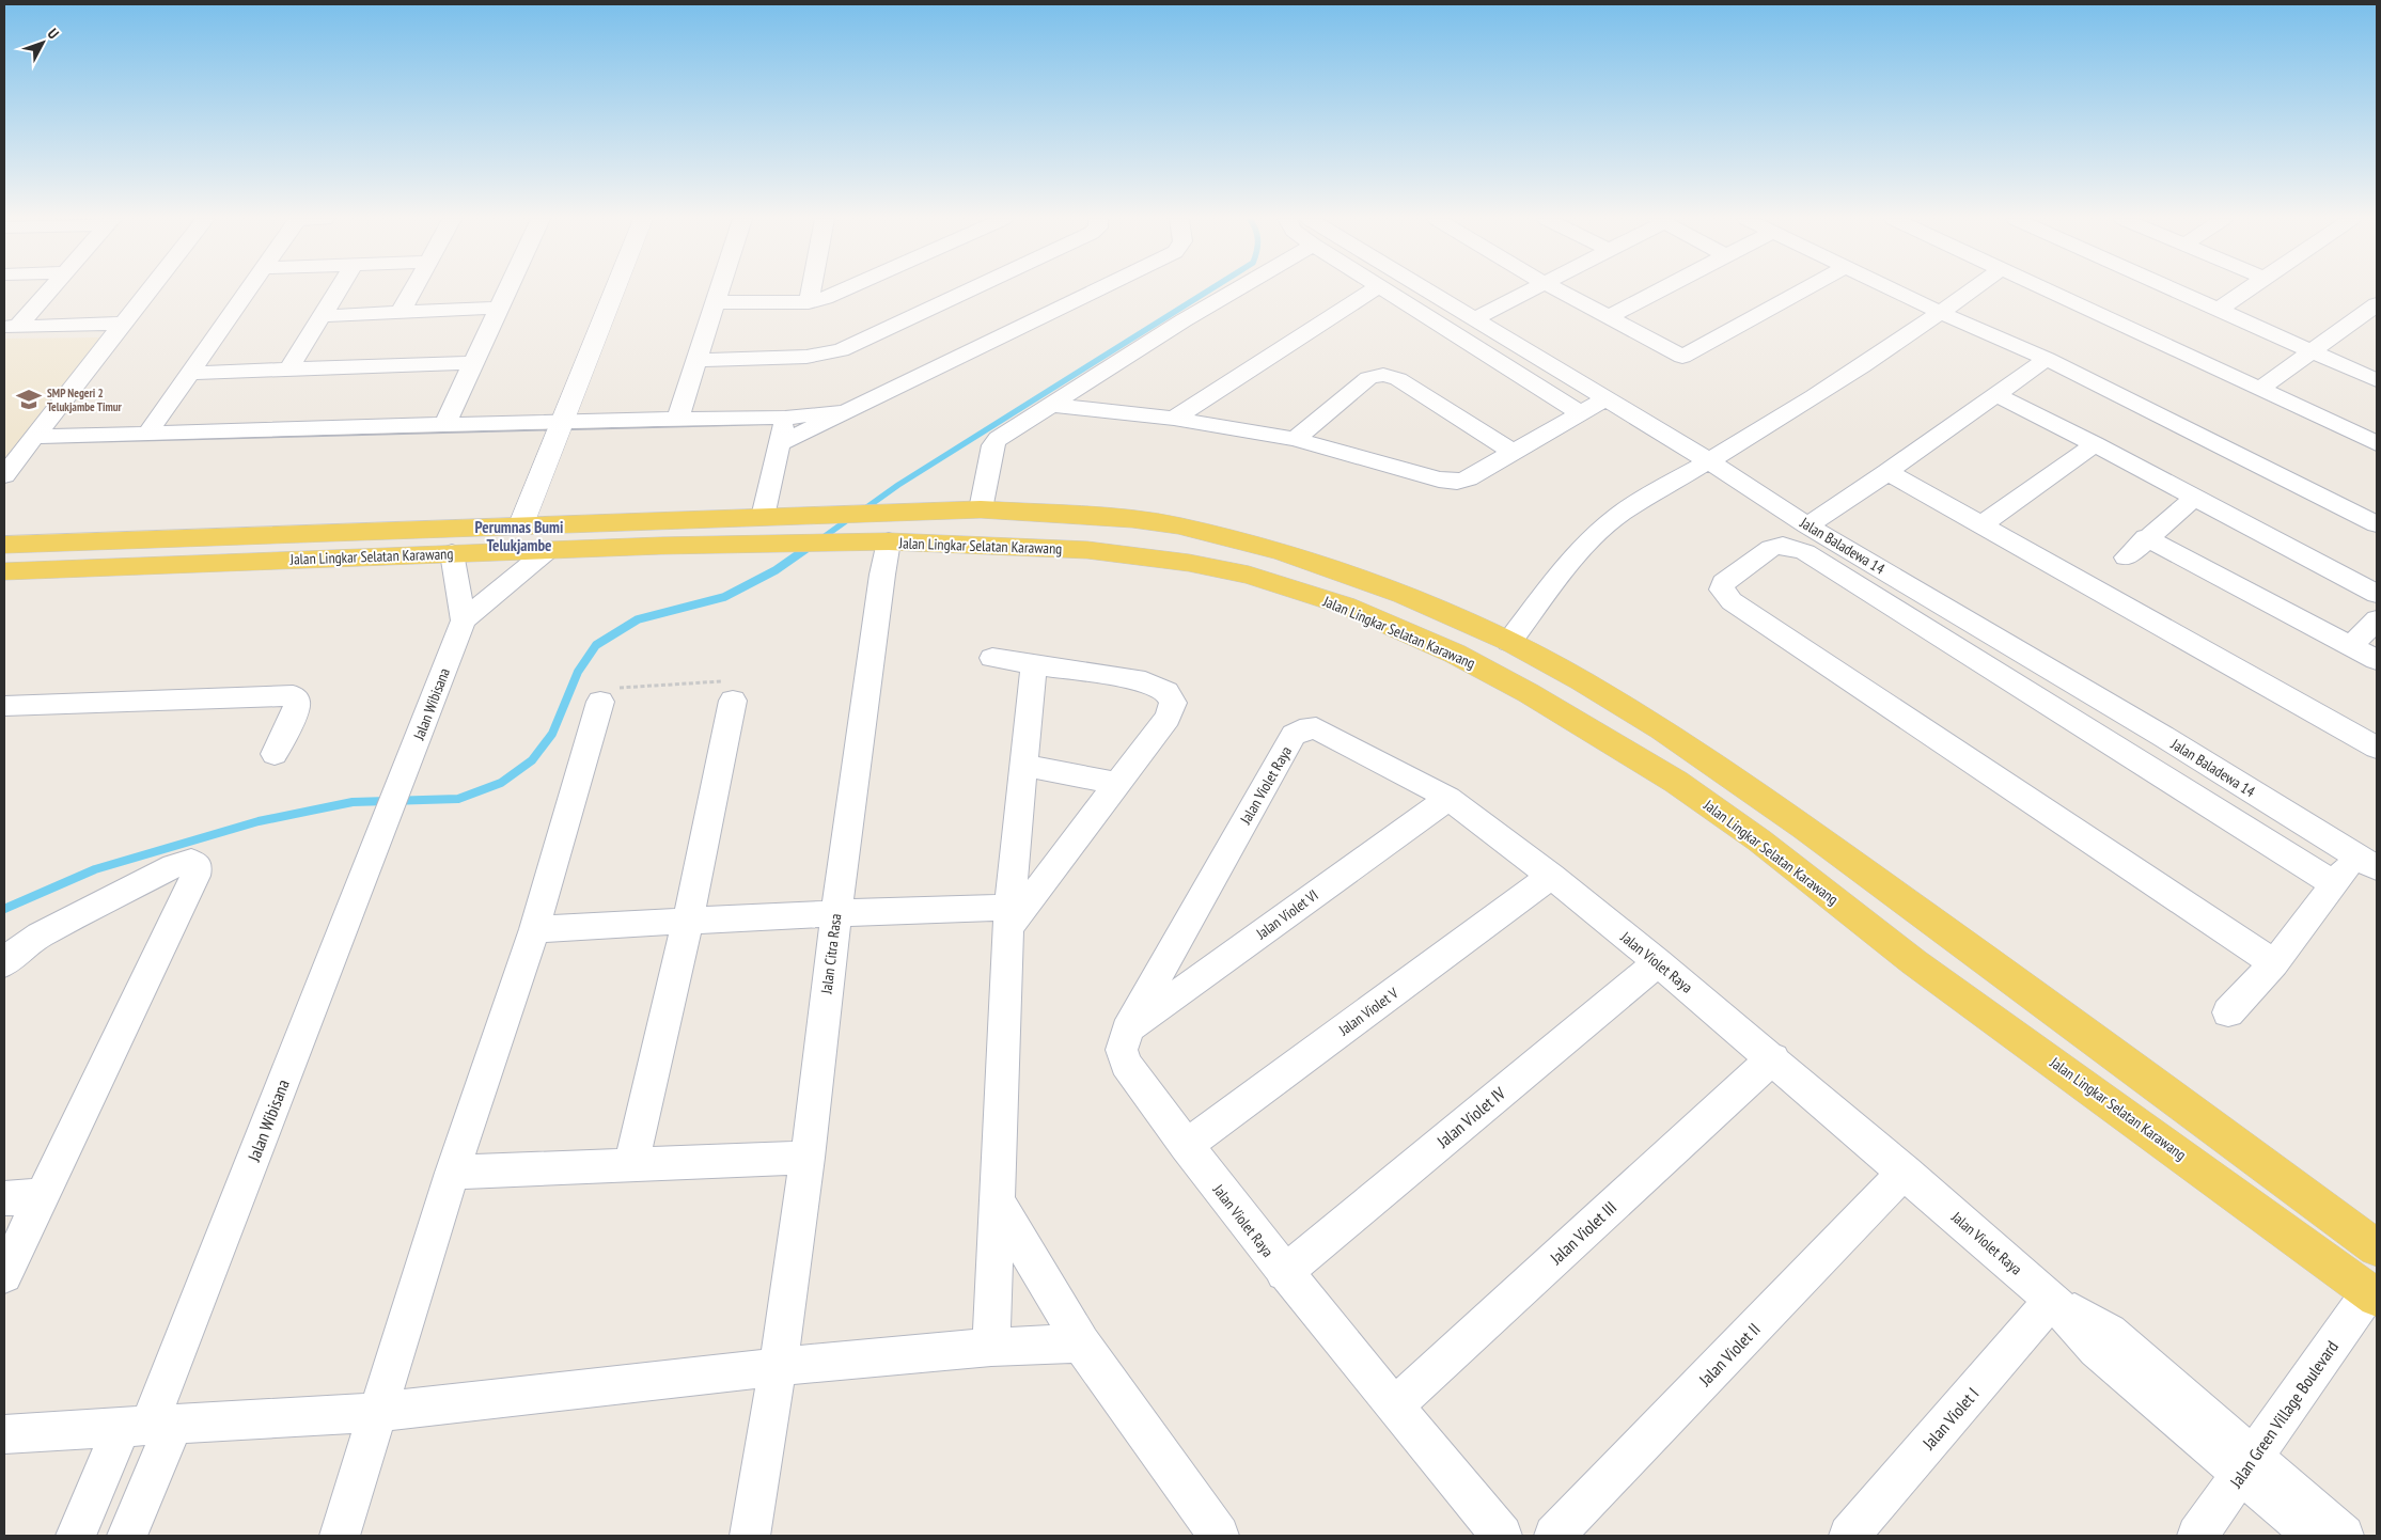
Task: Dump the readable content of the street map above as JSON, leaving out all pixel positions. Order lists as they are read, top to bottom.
{
  "streets": {
    "main road": ["Jalan Lingkar Selatan Karawang"],
    "street": [
      "Jalan Baladewa 14",
      "Jalan Wibisana",
      "Jalan Violet Raya",
      "Jalan Violet VI",
      "Jalan Citra Rasa",
      "Jalan Violet V",
      "Jalan Violet IV",
      "Jalan Violet III",
      "Jalan Violet II",
      "Jalan Green Village Boulevard",
      "Jalan Violet I"
    ]
  },
  "crossings": [
    ["Jalan Lingkar Selatan Karawang", "Jalan Citra Rasa"],
    ["Jalan Lingkar Selatan Karawang", "Jalan Green Village Boulevard"],
    ["Jalan Violet Raya", "Jalan Violet VI"],
    ["Jalan Violet Raya", "Jalan Violet V"],
    ["Jalan Violet Raya", "Jalan Violet IV"],
    ["Jalan Violet Raya", "Jalan Violet III"],
    ["Jalan Violet Raya", "Jalan Violet II"],
    ["Jalan Violet Raya", "Jalan Green Village Boulevard"],
    ["Jalan Violet Raya", "Jalan Violet I"]
  ],
  "districts": ["Perumnas Bumi Telukjambe"],
  "places": {
    "school or university": ["SMP Negeri 2 Telukjambe Timur"]
  },
  "north": "top right"
}
